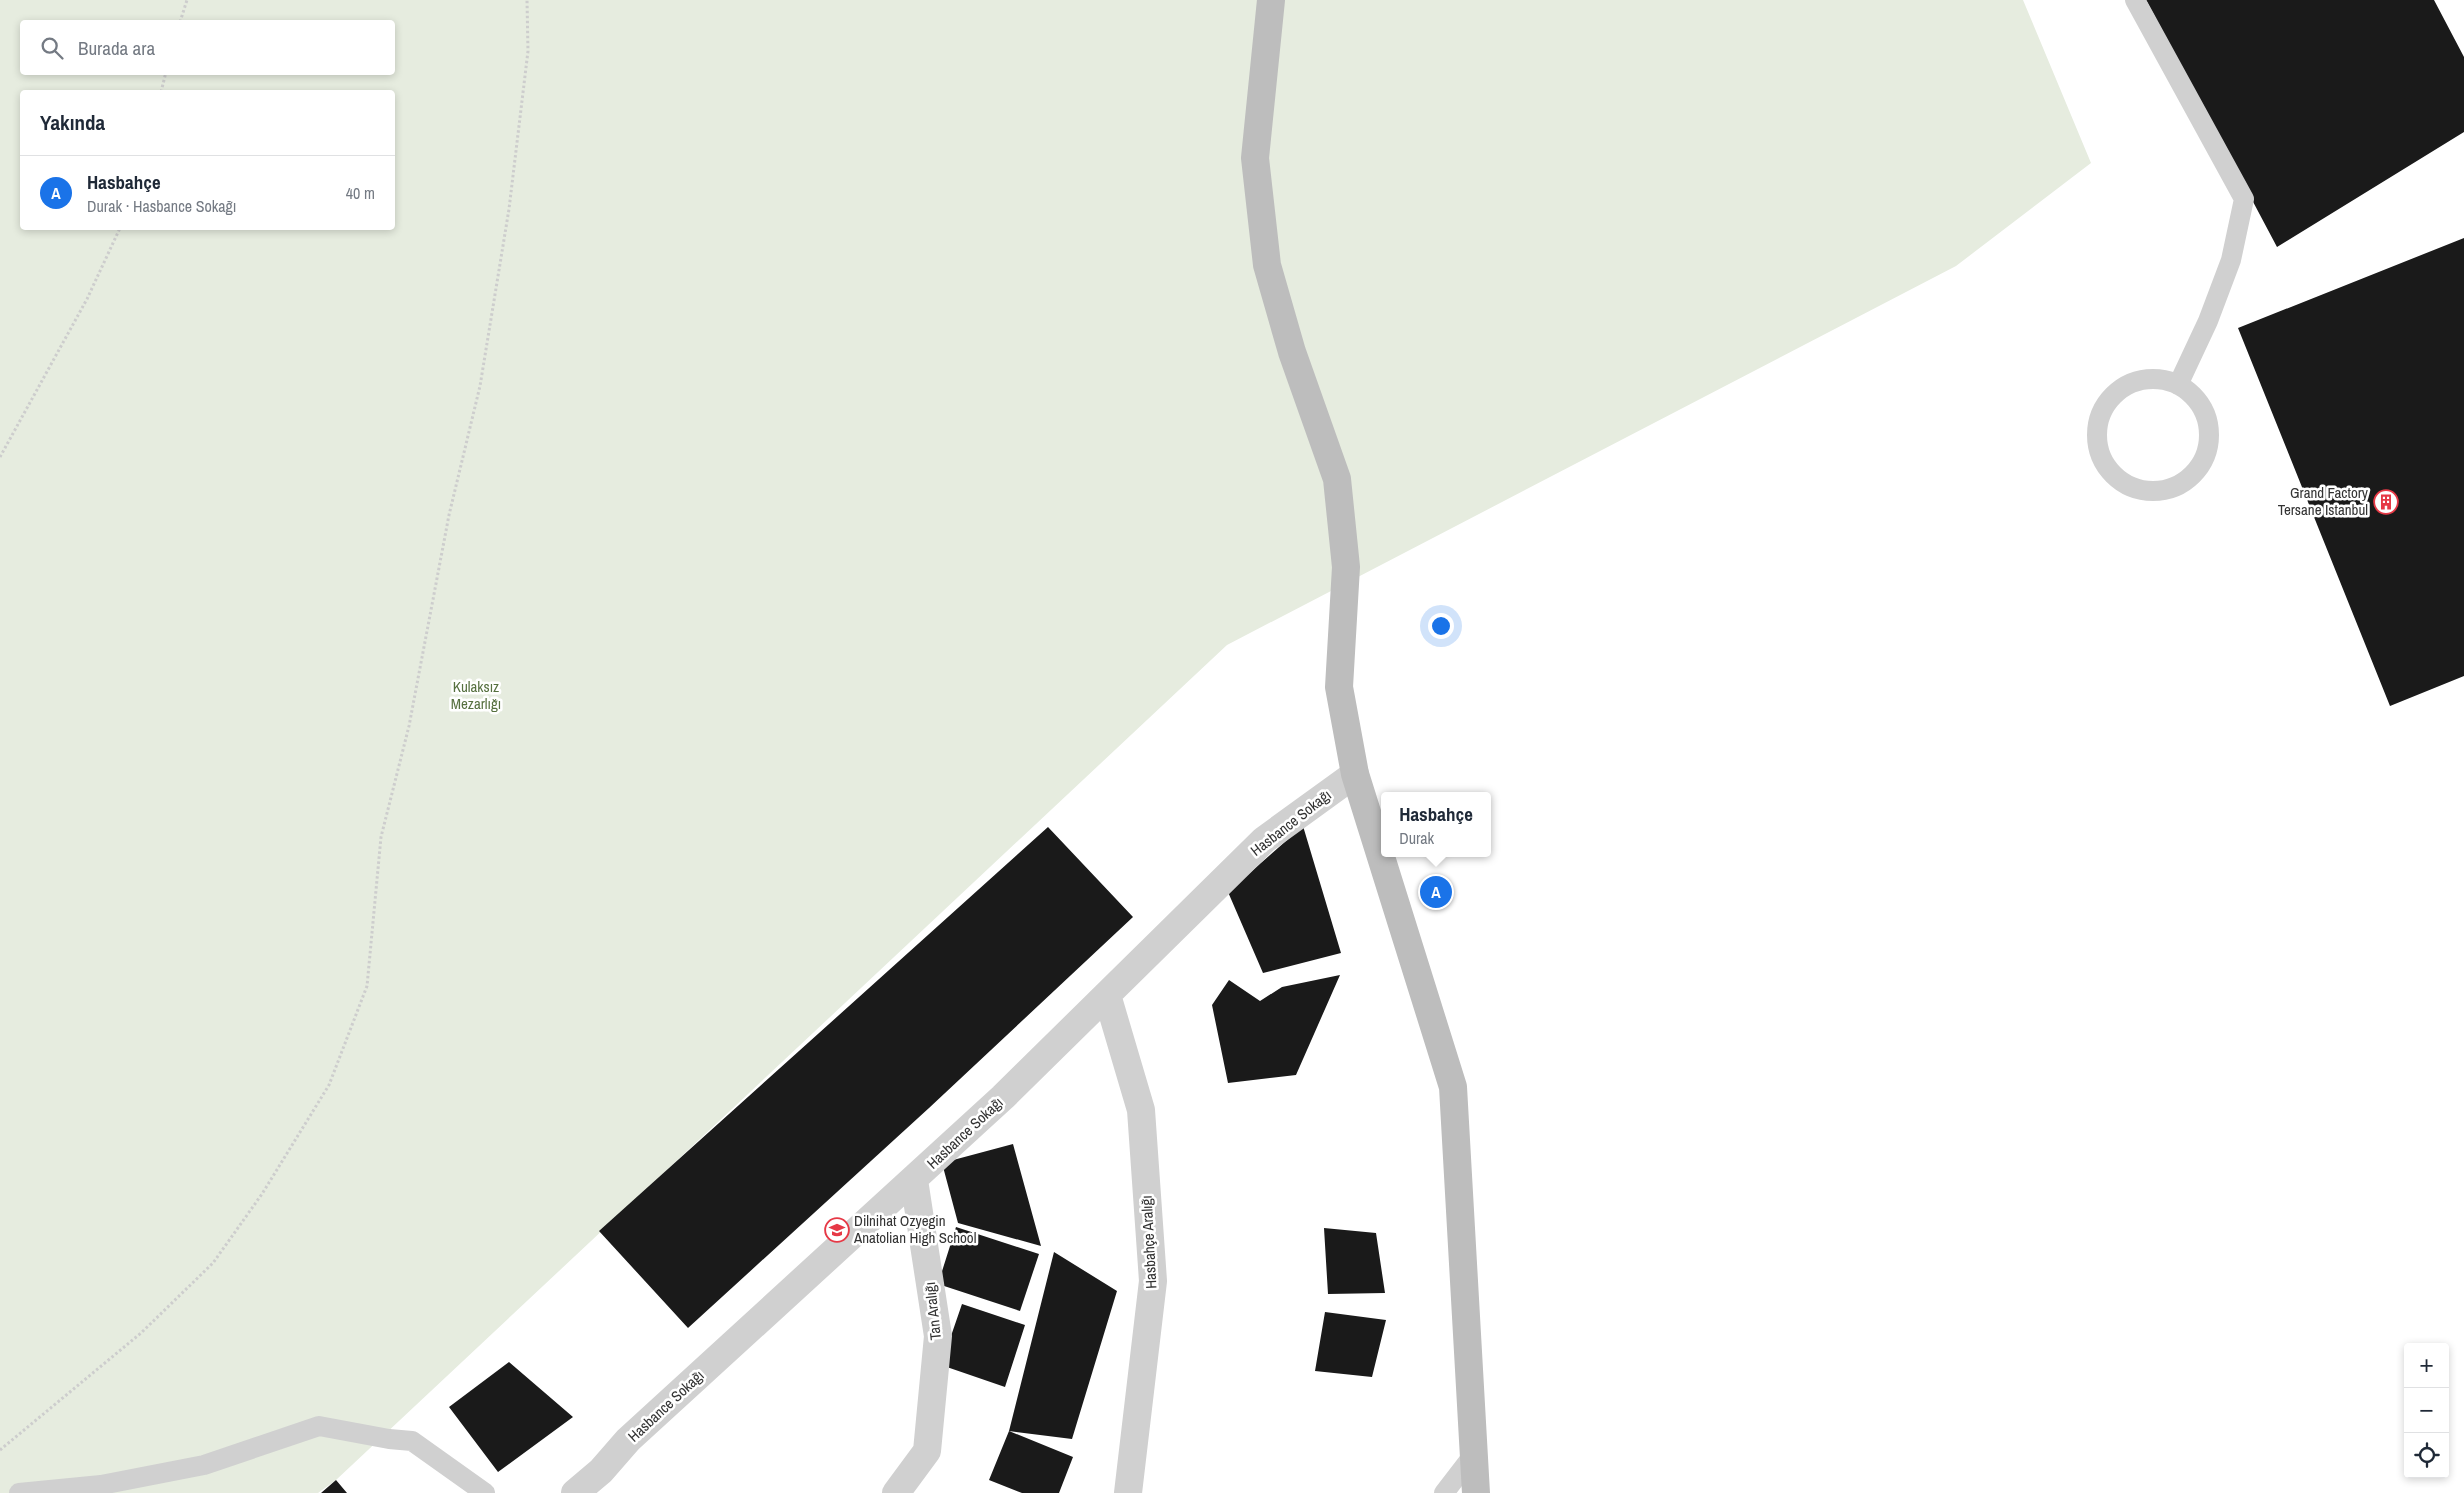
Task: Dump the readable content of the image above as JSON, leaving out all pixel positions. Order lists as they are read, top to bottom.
{
  "streets": {
    "street": ["Hasbance Sokağı", "Hasbahçe Aralığı", "Tan Aralığı"]
  },
  "crossings": [
    ["Hasbance Sokağı", "Hasbahçe Aralığı"],
    ["Hasbance Sokağı", "Tan Aralığı"]
  ],
  "parks": ["Kulaksız Mezarlığı"],
  "places": {
    "building": ["Grand Factory Tersane Istanbul"],
    "school or university": ["Dilnihat Ozyegin Anatolian High School"]
  },
  "page": {
    "search": "Burada ara",
    "heading": "Yakında",
    "list": [
      {
        "mark": "A",
        "name": "Hasbahçe",
        "note": "Durak · Hasbance Sokağı",
        "value": "40 m"
      }
    ],
    "popup": ["Hasbahçe", "Durak"],
    "pins": "A",
    "map_buttons": ["+", "−"]
  }
}
